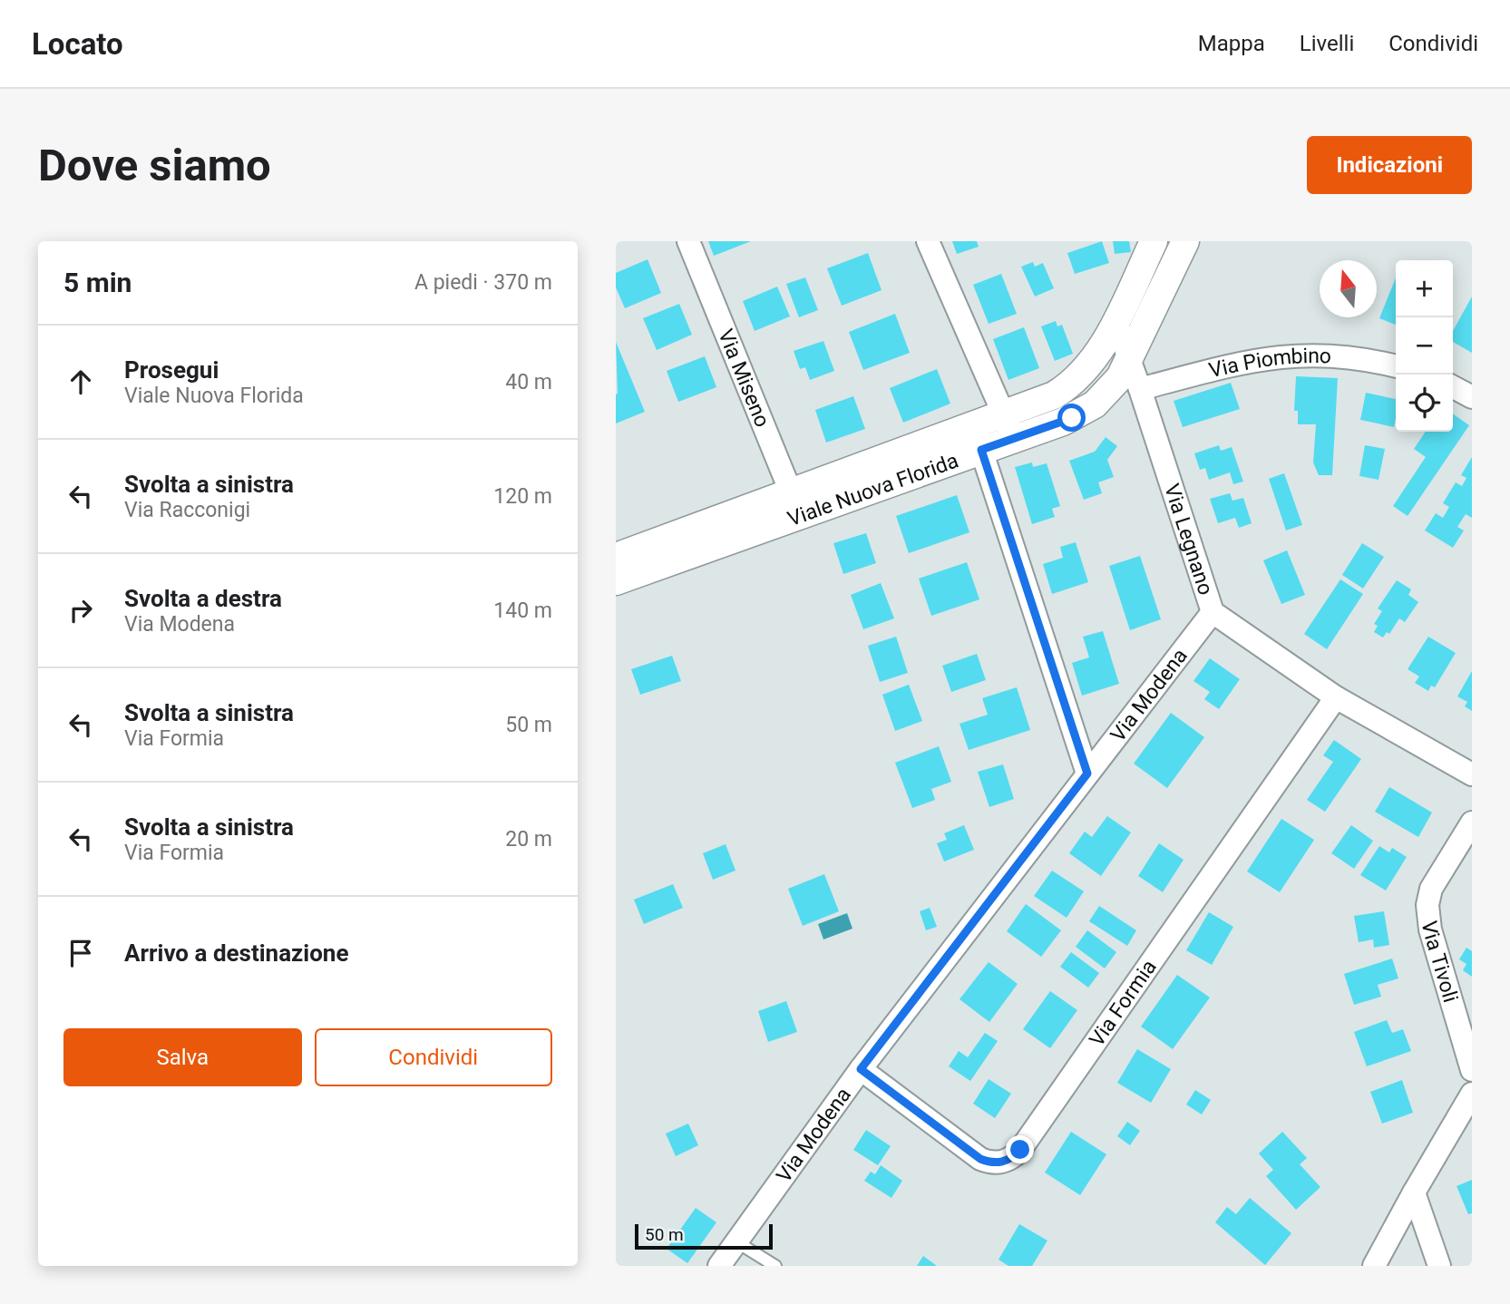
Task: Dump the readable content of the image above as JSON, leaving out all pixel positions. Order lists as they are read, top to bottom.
{
  "streets": {
    "street": [
      "Via Piombino",
      "Via Miseno",
      "Viale Nuova Florida",
      "Via Legnano",
      "Via Modena",
      "Via Tivoli",
      "Via Formia"
    ]
  },
  "crossings": [
    ["Via Piombino", "Via Legnano"],
    ["Via Miseno", "Viale Nuova Florida"],
    ["Viale Nuova Florida", "Via Legnano"],
    ["Via Legnano", "Via Modena"],
    ["Via Legnano", "Via Formia"],
    ["Via Modena", "Via Formia"]
  ],
  "scale_bar": "50 m",
  "north": "top",
  "page": {
    "header": "Locato",
    "nav": ["Mappa", "Livelli", "Condividi"],
    "buttons": [
      "Indicazioni",
      ["Salva", "Condividi"]
    ],
    "title": "Dove siamo",
    "heading": ["5 min", "A piedi · 370 m"],
    "map_buttons": ["+", "−"],
    "list": [
      ["Prosegui", "Viale Nuova Florida", "40 m"],
      ["Svolta a sinistra", "Via Racconigi", "120 m"],
      ["Svolta a destra", "Via Modena", "140 m"],
      ["Svolta a sinistra", "Via Formia", "50 m"],
      ["Svolta a sinistra", "Via Formia", "20 m"],
      "Arrivo a destinazione"
    ],
    "scale": "50 m"
  }
}
